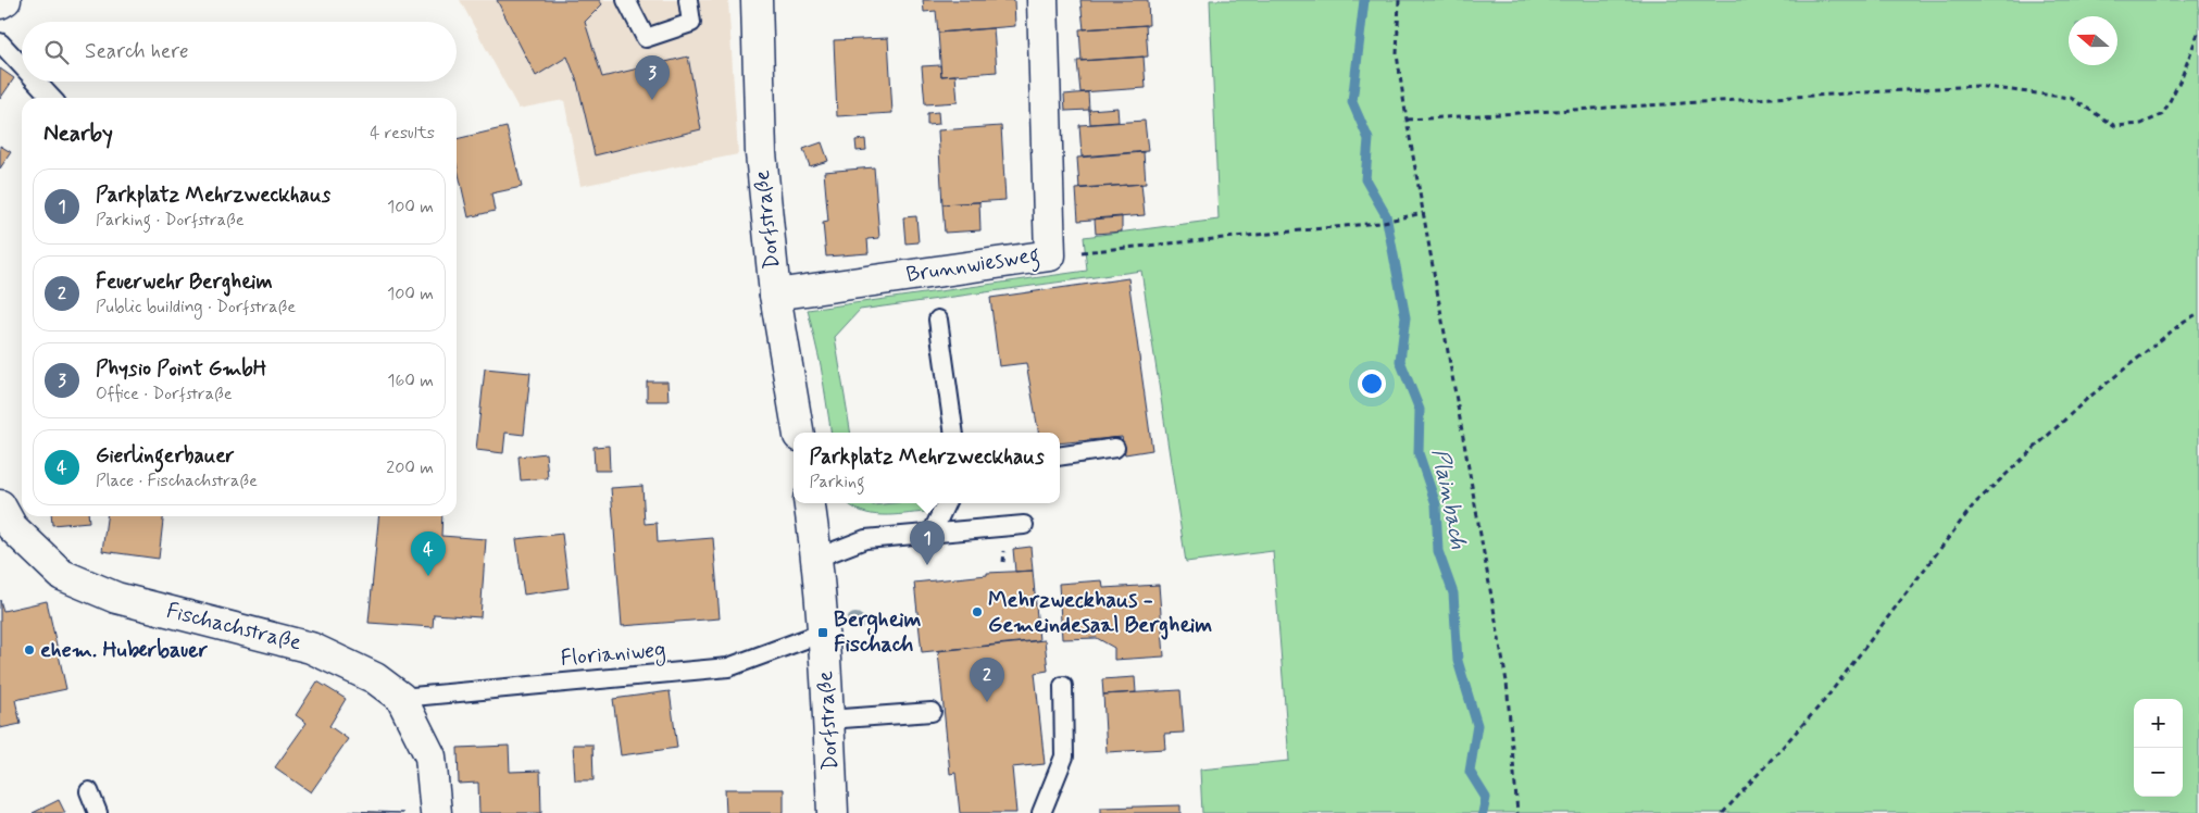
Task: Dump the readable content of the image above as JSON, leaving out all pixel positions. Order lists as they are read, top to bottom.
{
  "streets": {
    "street": ["Dorfstraße", "Brunnwiesweg", "Fischachstraße"],
    "lane": ["Florianiweg"]
  },
  "crossings": [
    ["Dorfstraße", "Brunnwiesweg"],
    ["Dorfstraße", "Florianiweg"],
    ["Fischachstraße", "Florianiweg"]
  ],
  "water": ["Plainbach"],
  "places": {
    "other": ["Mehrzweckhaus - Gemeindesaal Bergheim", "ehem. Huberbauer"],
    "transit": ["Bergheim Fischach"]
  },
  "north": "left",
  "page": {
    "search": "Search here",
    "pins": [
      "3",
      "1",
      "4",
      "2"
    ],
    "heading": ["Nearby", "4 results"],
    "list": [
      {
        "mark": "1",
        "name": "Parkplatz Mehrzweckhaus",
        "note": "Parking · Dorfstraße",
        "value": "100 m"
      },
      {
        "mark": "2",
        "name": "Feuerwehr Bergheim",
        "note": "Public building · Dorfstraße",
        "value": "100 m"
      },
      {
        "mark": "3",
        "name": "Physio Point GmbH",
        "note": "Office · Dorfstraße",
        "value": "160 m"
      },
      {
        "mark": "4",
        "name": "Gierlingerbauer",
        "note": "Place · Fischachstraße",
        "value": "200 m"
      }
    ],
    "popup": ["Parkplatz Mehrzweckhaus", "Parking"],
    "map_buttons": ["+", "−"]
  }
}
